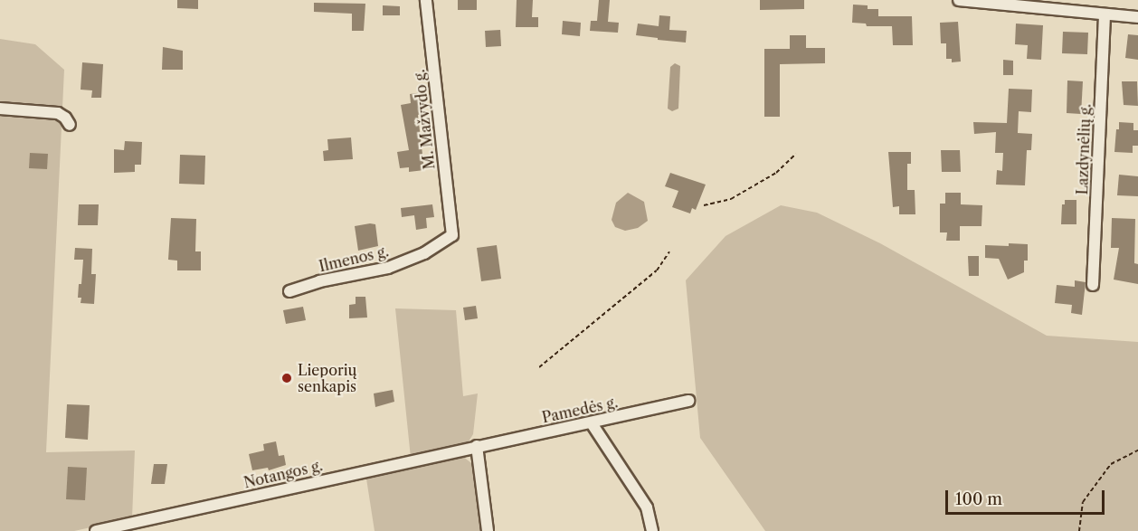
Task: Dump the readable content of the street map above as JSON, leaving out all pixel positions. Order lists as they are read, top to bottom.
{
  "streets": {
    "street": [
      "M. Mažvydo g.",
      "Lazdynėlių g.",
      "Ilmenos g.",
      "Pamedės g.",
      "Notangos g."
    ]
  },
  "crossings": [
    ["M. Mažvydo g.", "Ilmenos g."],
    ["Pamedės g.", "Notangos g."]
  ],
  "places": ["Lieporių senkapis"],
  "scale_bar": "100 m"
}
